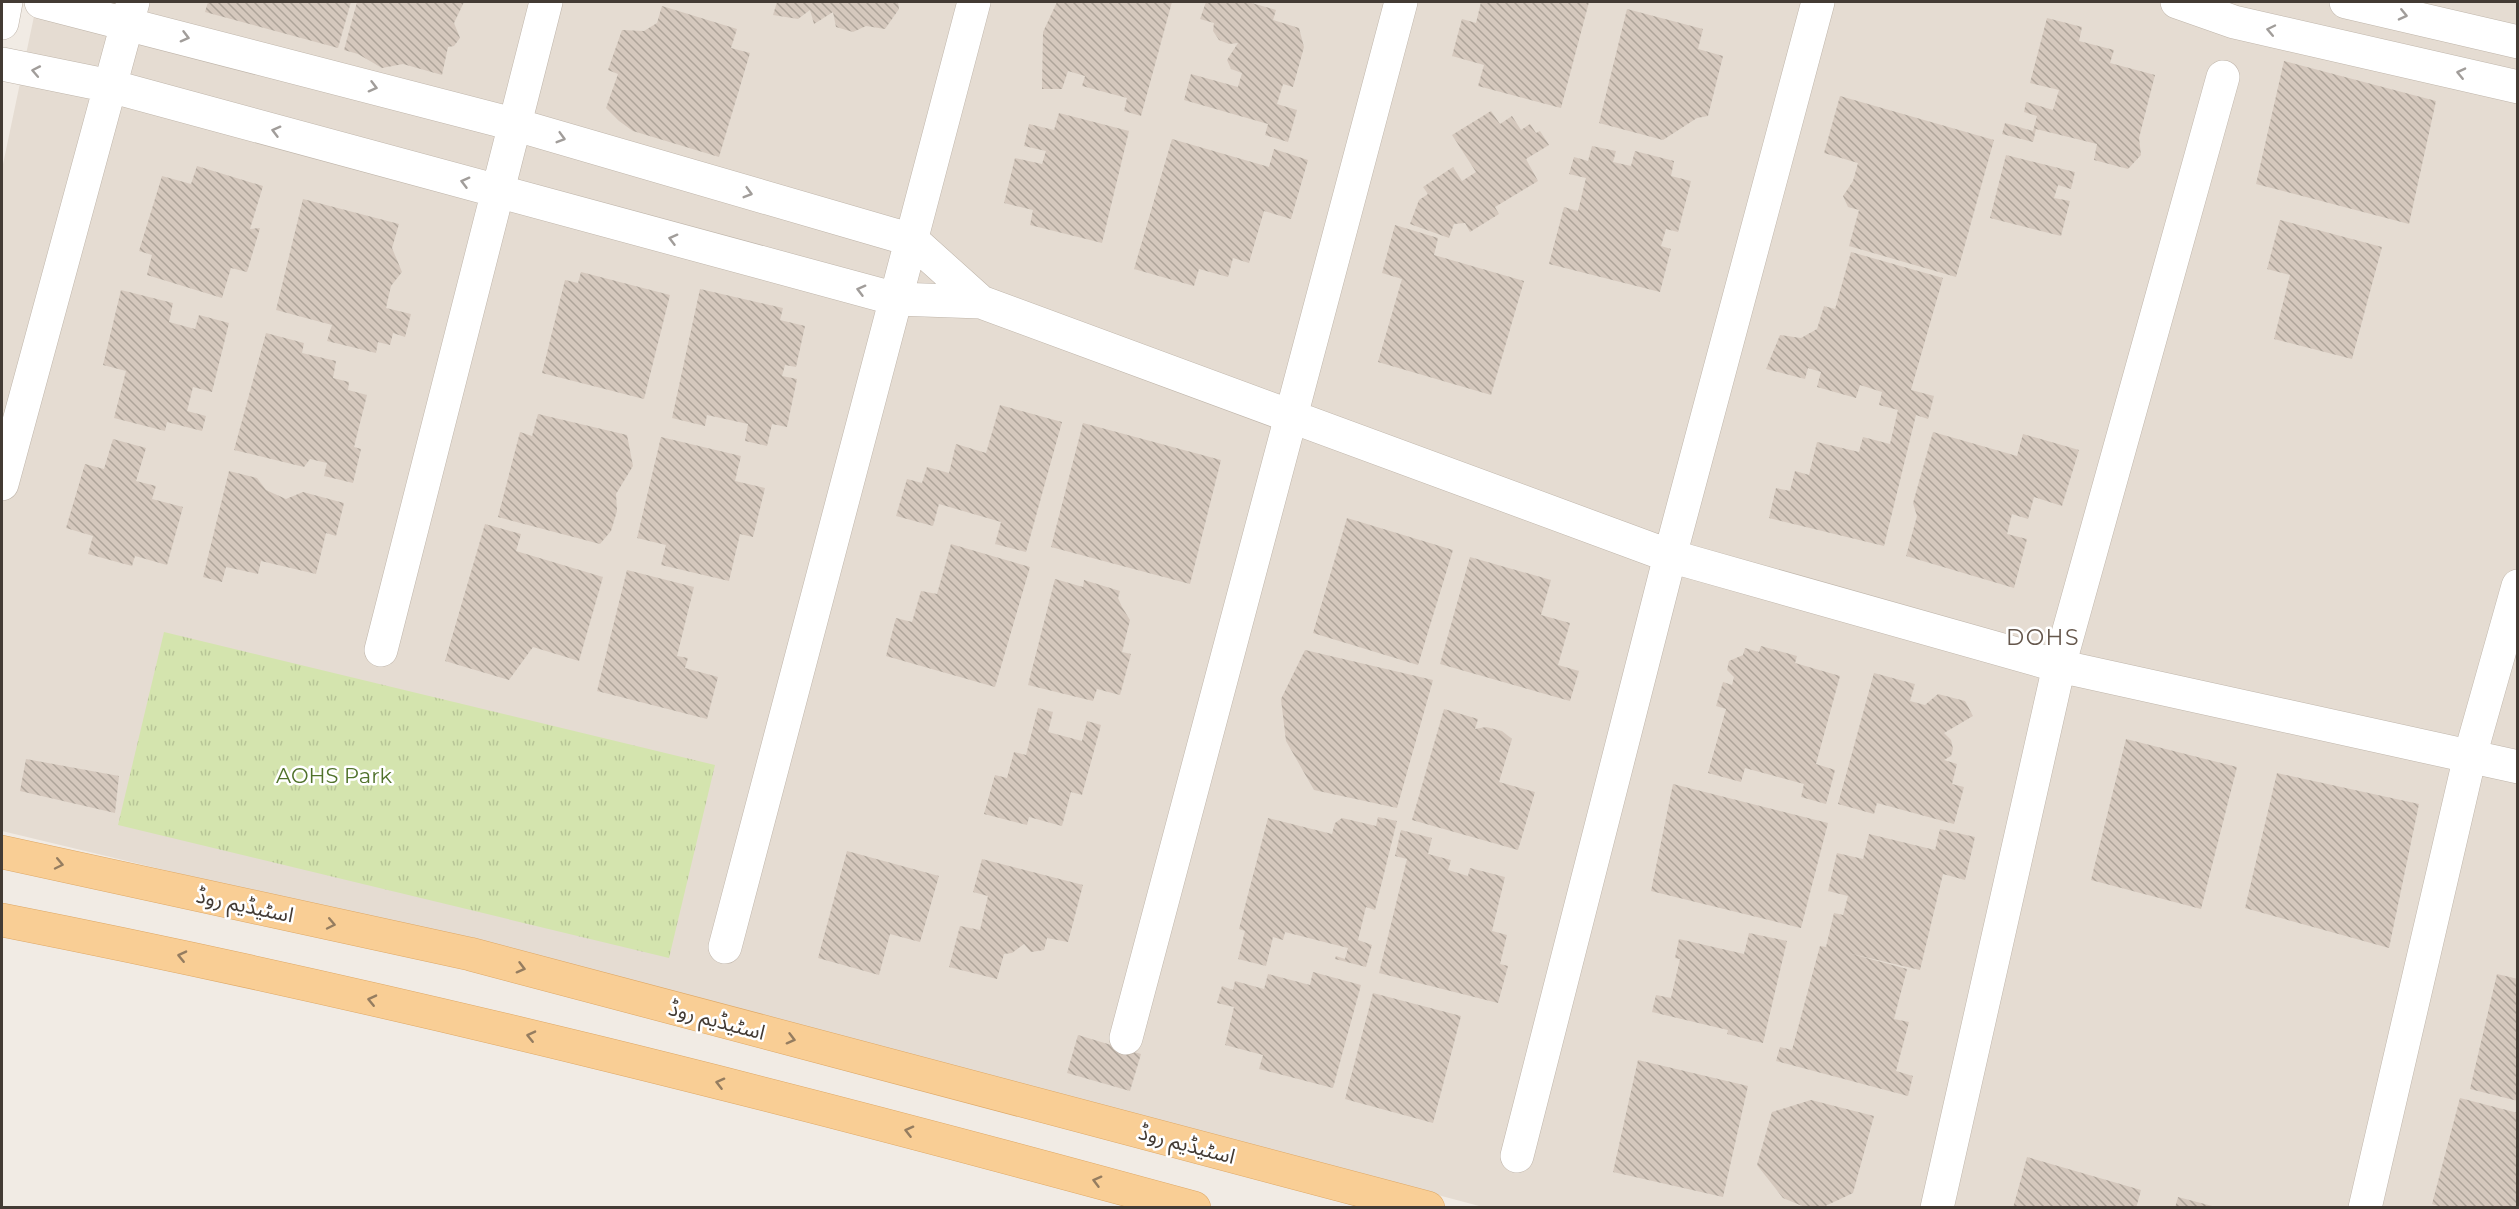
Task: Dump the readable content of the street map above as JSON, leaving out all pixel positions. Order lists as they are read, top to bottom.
{
  "streets": {
    "main road": ["اسٹیڈیم روڈ"]
  },
  "districts": ["DOHS"],
  "parks": ["AOHS Park"]
}
